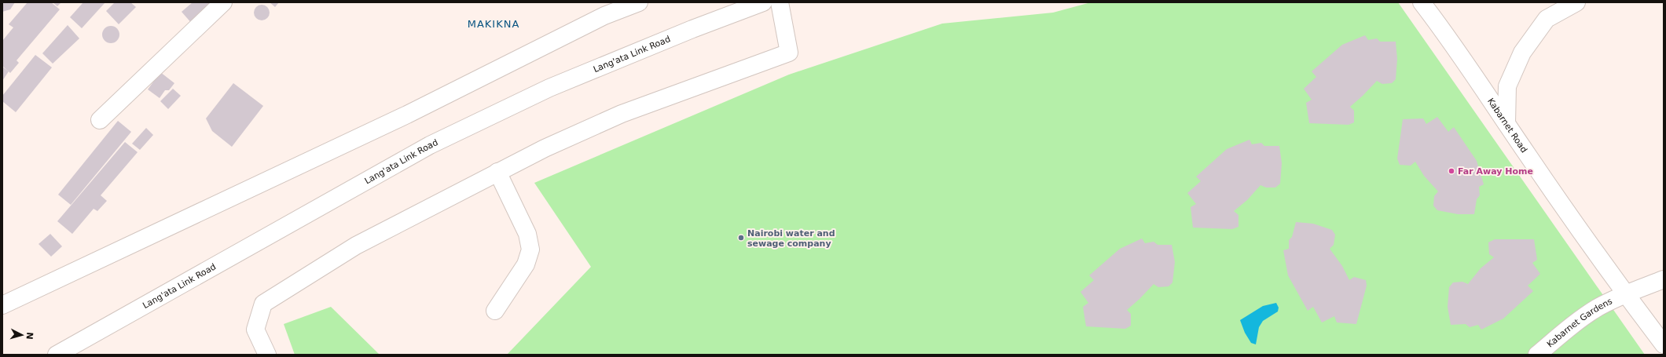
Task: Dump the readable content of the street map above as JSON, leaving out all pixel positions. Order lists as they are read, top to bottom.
{
  "streets": {
    "main road": ["Lang'ata Link Road", "Kabarnet Road", "Kabarnet Gardens"]
  },
  "crossings": [
    ["Kabarnet Road", "Kabarnet Gardens"]
  ],
  "districts": ["MAKIKNA"],
  "places": ["Far Away Home", "Nairobi water and sewage company"],
  "north": "right"
}
